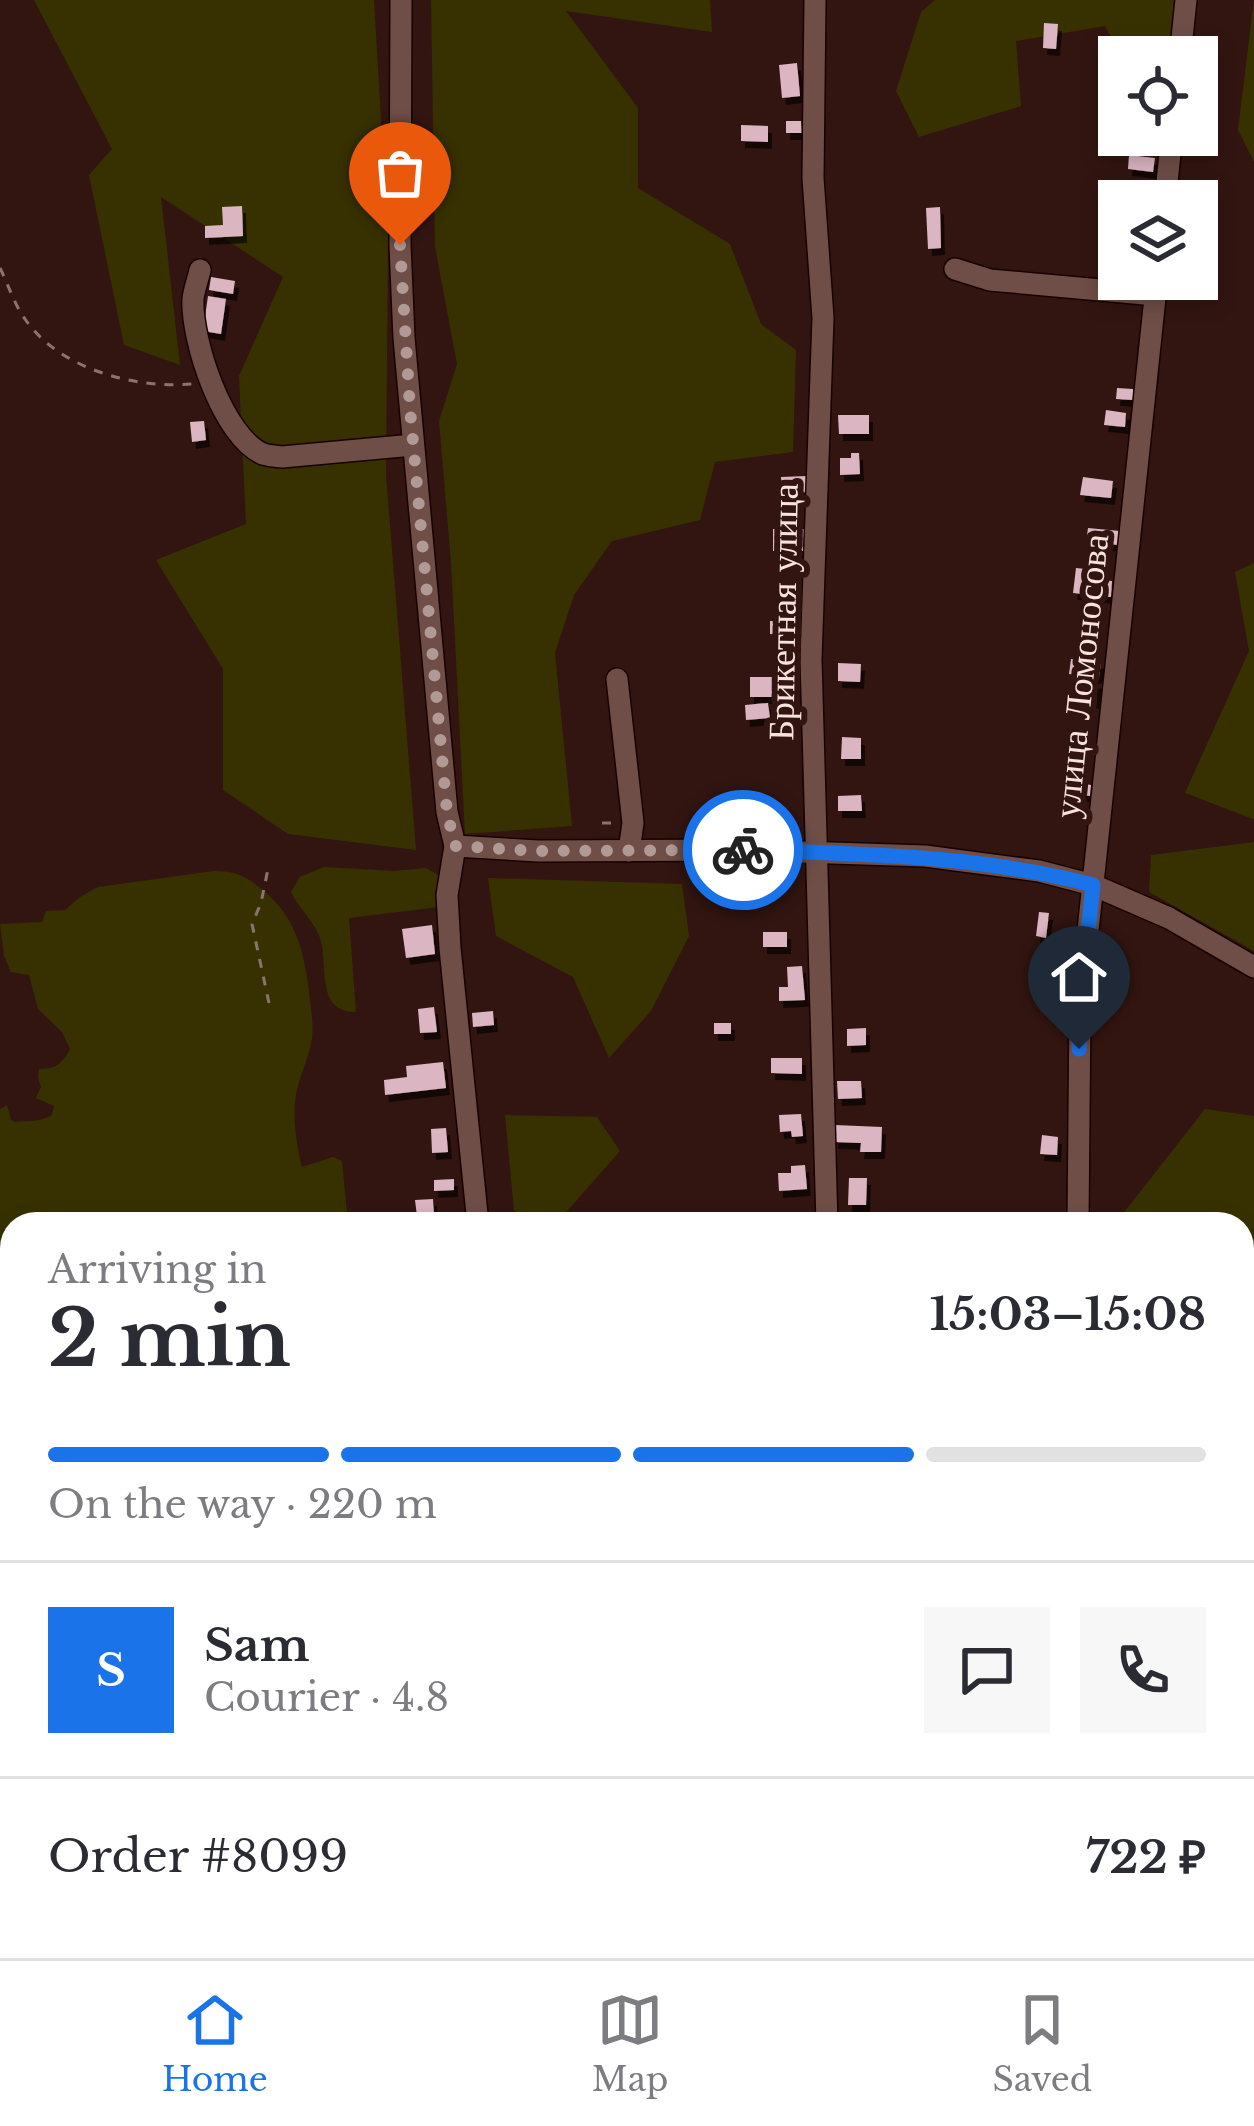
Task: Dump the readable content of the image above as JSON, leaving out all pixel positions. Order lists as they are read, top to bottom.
{
  "streets": {
    "street": ["Брикетная улица", "улица Ломоносова"]
  },
  "page": {
    "heading": ["2 min", "Arriving in", "15:03–15:08"],
    "panel": [
      "Sam",
      "Courier · 4.8",
      "Order #8099",
      "722 ₽"
    ],
    "bar": "On the way · 220 m",
    "round": "S",
    "tabs": ["Home", "Map", "Saved"]
  }
}
